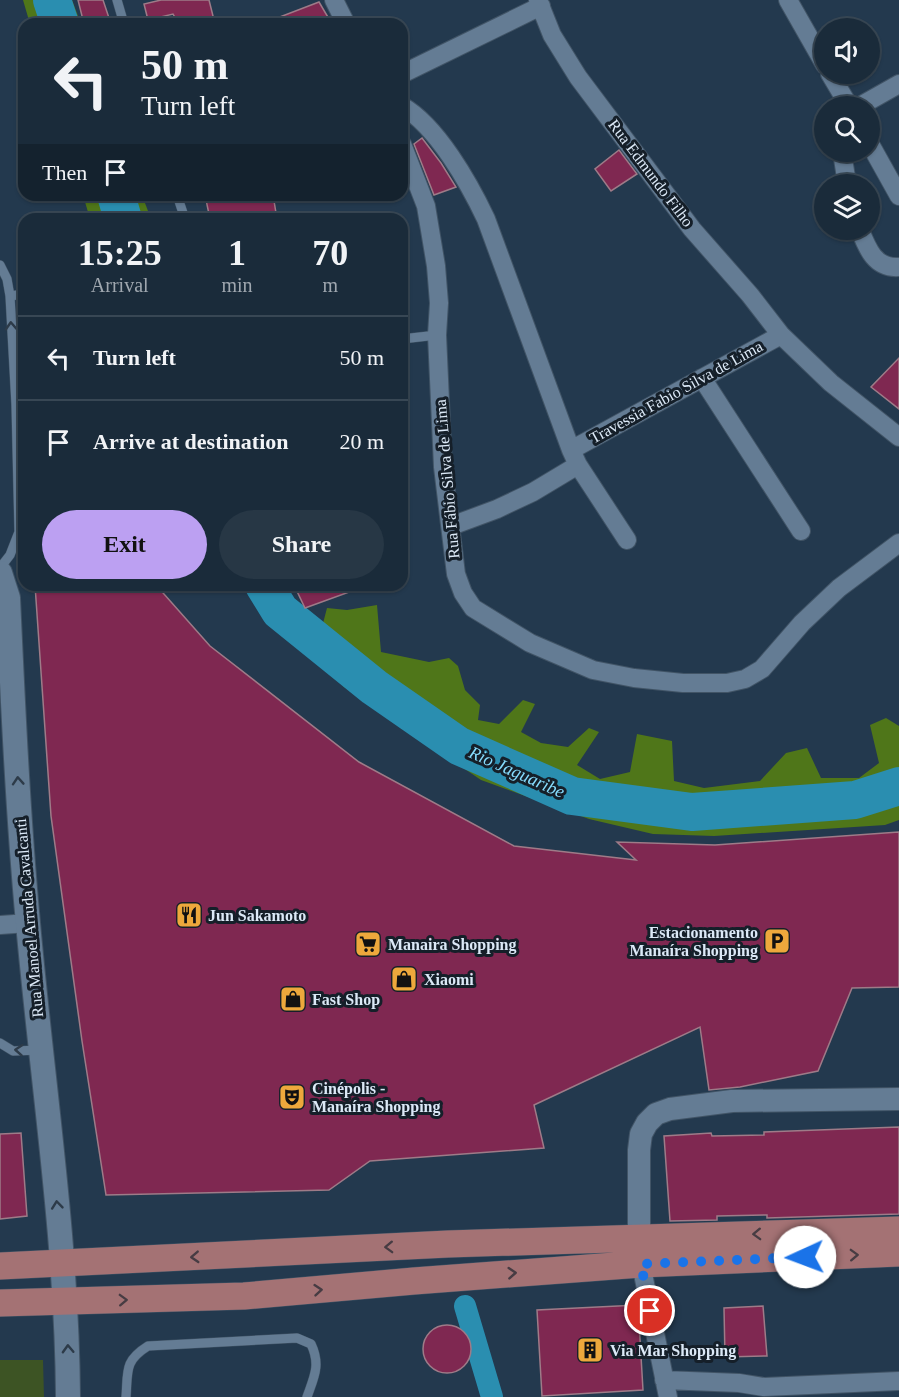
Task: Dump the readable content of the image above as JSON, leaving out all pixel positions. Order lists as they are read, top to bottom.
{
  "streets": {
    "main road": ["Rua Manoel Arruda Cavalcanti"],
    "street": ["Rua Edmundo Filho", "Travessia Fabio Silva de Lima", "Rua Fábio Silva de Lima"]
  },
  "crossings": [
    ["Rua Edmundo Filho", "Travessia Fabio Silva de Lima"],
    ["Travessia Fabio Silva de Lima", "Rua Fábio Silva de Lima"]
  ],
  "one_way": ["Rua Manoel Arruda Cavalcanti"],
  "water": ["Rio Jaguaribe"],
  "places": {
    "restaurant": ["Jun Sakamoto"],
    "parking": ["Estacionamento Manaíra Shopping"],
    "supermarket": ["Manaira Shopping"],
    "shop": ["Xiaomi", "Fast Shop"],
    "theatre": ["Cinépolis - Manaíra Shopping"],
    "building": ["Via Mar Shopping"]
  },
  "page": {
    "turn": ["50 m", "Turn left"],
    "then": "Then",
    "eta": [
      "15:25",
      "Arrival",
      "1",
      "min",
      "70",
      "m"
    ],
    "list": [
      {
        "name": "Turn left",
        "value": "50 m"
      },
      {
        "name": "Arrive at destination",
        "value": "20 m"
      }
    ],
    "buttons": ["Exit", "Share"]
  }
}
